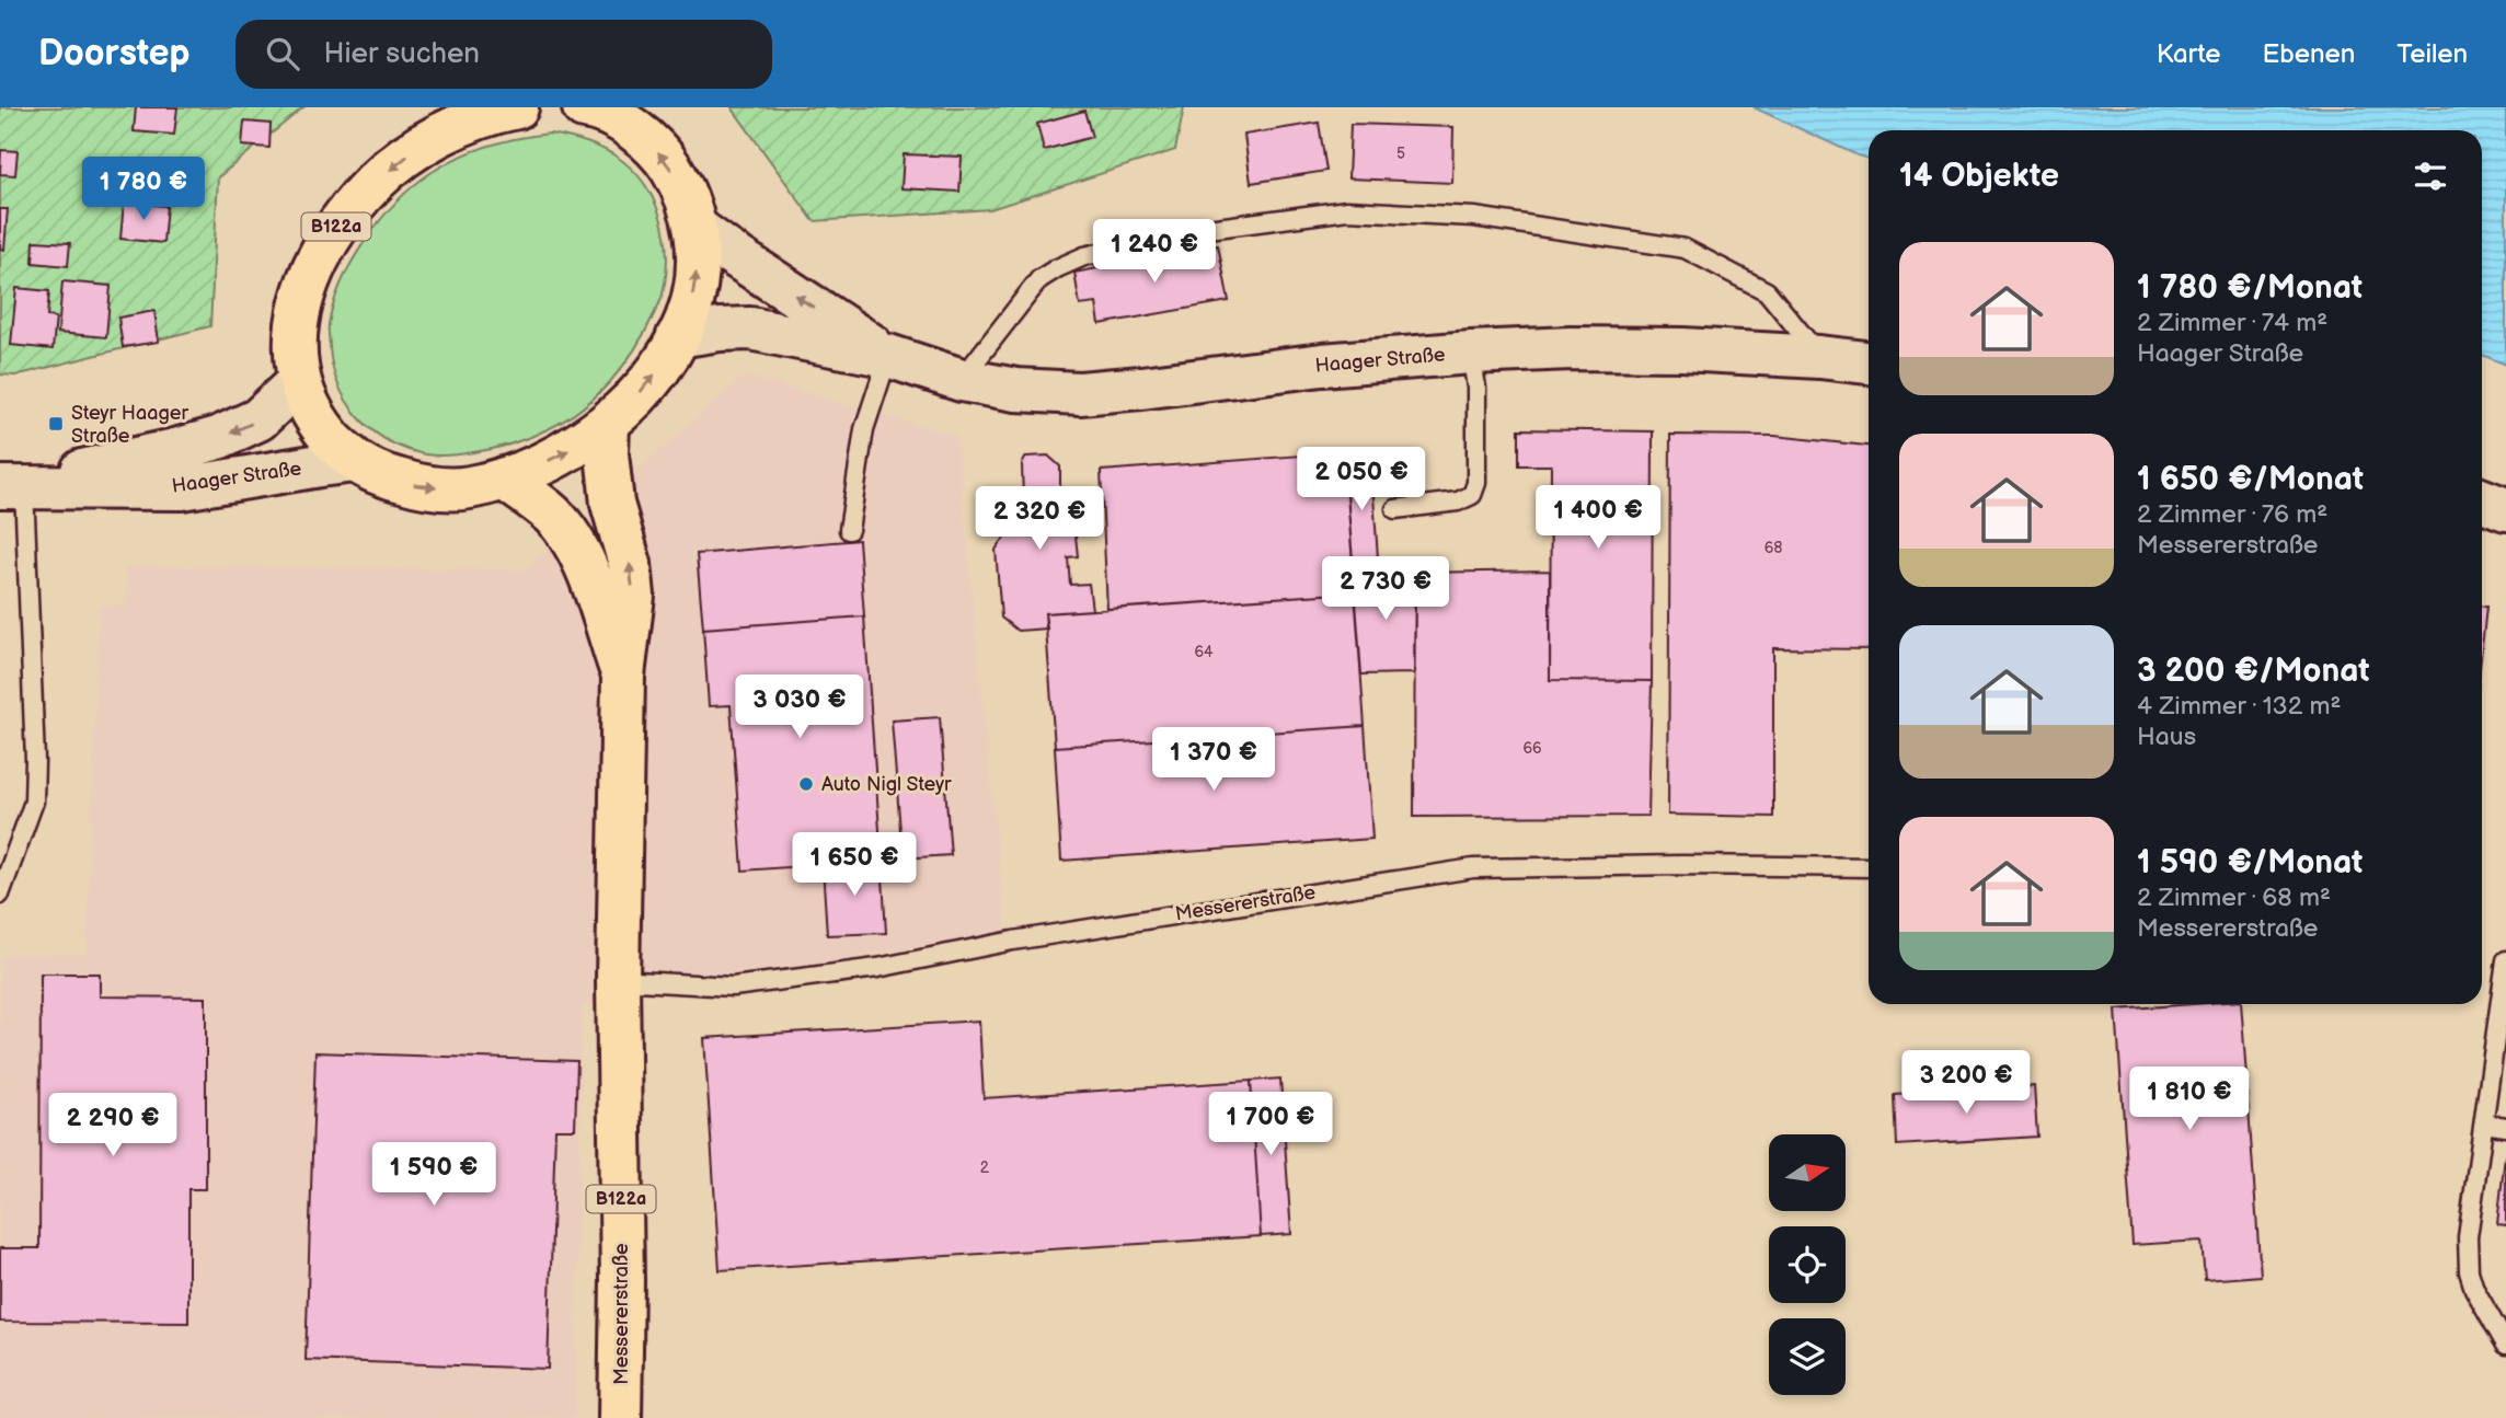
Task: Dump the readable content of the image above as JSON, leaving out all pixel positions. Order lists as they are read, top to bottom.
{
  "streets": {
    "main road": ["B122a", "Messererstraße"],
    "street": ["Haager Straße"]
  },
  "crossings": [
    ["B122a", "Haager Straße"],
    ["B122a", "Messererstraße"]
  ],
  "places": {
    "transit": ["Steyr Haager Straße"],
    "other": ["Auto Nigl Steyr"]
  },
  "house_numbers": [
    "5",
    "68",
    "64",
    "66",
    "2"
  ],
  "north": "right",
  "page": {
    "header": "Doorstep",
    "search": "Hier suchen",
    "nav": ["Karte", "Ebenen", "Teilen"],
    "heading": "14 Objekte",
    "price": [
      "1 780 €",
      "1 240 €",
      "2 050 €",
      "1 400 €",
      "2 320 €",
      "2 730 €",
      "3 030 €",
      "1 370 €",
      "1 650 €",
      "3 200 €",
      "1 810 €",
      "1 700 €",
      "2 290 €",
      "1 590 €"
    ],
    "list": [
      {
        "name": "1 780 €/Monat",
        "note": "2 Zimmer · 74 m² · Haager Straße"
      },
      {
        "name": "1 650 €/Monat",
        "note": "2 Zimmer · 76 m² · Messererstraße"
      },
      {
        "name": "3 200 €/Monat",
        "note": "4 Zimmer · 132 m² · Haus"
      },
      {
        "name": "1 590 €/Monat",
        "note": "2 Zimmer · 68 m² · Messererstraße"
      }
    ]
  }
}
